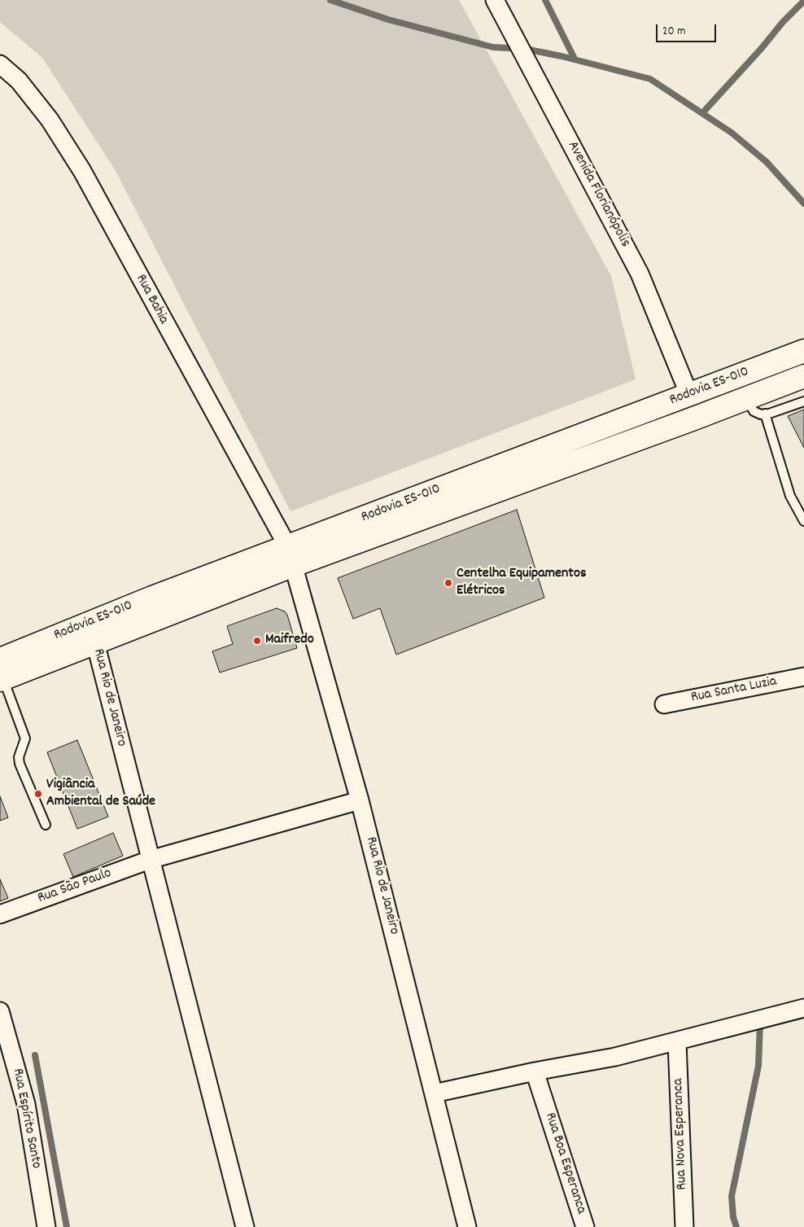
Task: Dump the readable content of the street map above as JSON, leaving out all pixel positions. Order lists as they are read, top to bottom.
{
  "streets": {
    "main road": ["Rodovia ES-010"],
    "street": [
      "Avenida Florianópolis",
      "Rua Bahia",
      "Rua Santa Luzia",
      "Rua Rio de Janeiro",
      "Rua São Paulo",
      "Rua Espírito Santo",
      "Rua Nova Esperanca",
      "Rua Boa Esperanca"
    ]
  },
  "crossings": [
    ["Avenida Florianópolis", "Rodovia ES-010"],
    ["Rua Bahia", "Rodovia ES-010"],
    ["Rua Bahia", "Rua Rio de Janeiro"],
    ["Rodovia ES-010", "Rua Rio de Janeiro"],
    ["Rua Rio de Janeiro", "Rua São Paulo"]
  ],
  "places": ["Centelha Equipamentos Elétricos", "Maifredo", "Vigiância Ambiental de Saúde"],
  "scale_bar": "20 m"
}
